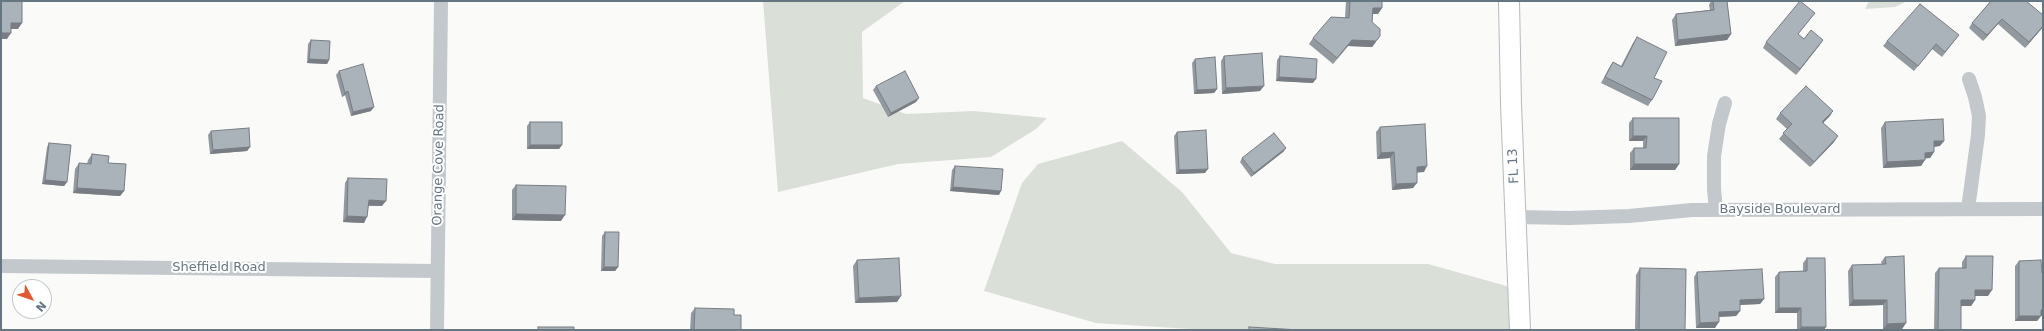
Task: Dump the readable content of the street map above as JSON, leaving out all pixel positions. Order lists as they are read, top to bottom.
{
  "streets": {
    "main road": ["FL 13"],
    "street": ["Orange Cove Road", "Bayside Boulevard", "Sheffield Road"]
  },
  "crossings": [
    ["Orange Cove Road", "Sheffield Road"],
    ["FL 13", "Bayside Boulevard"]
  ],
  "north": "bottom right"
}
